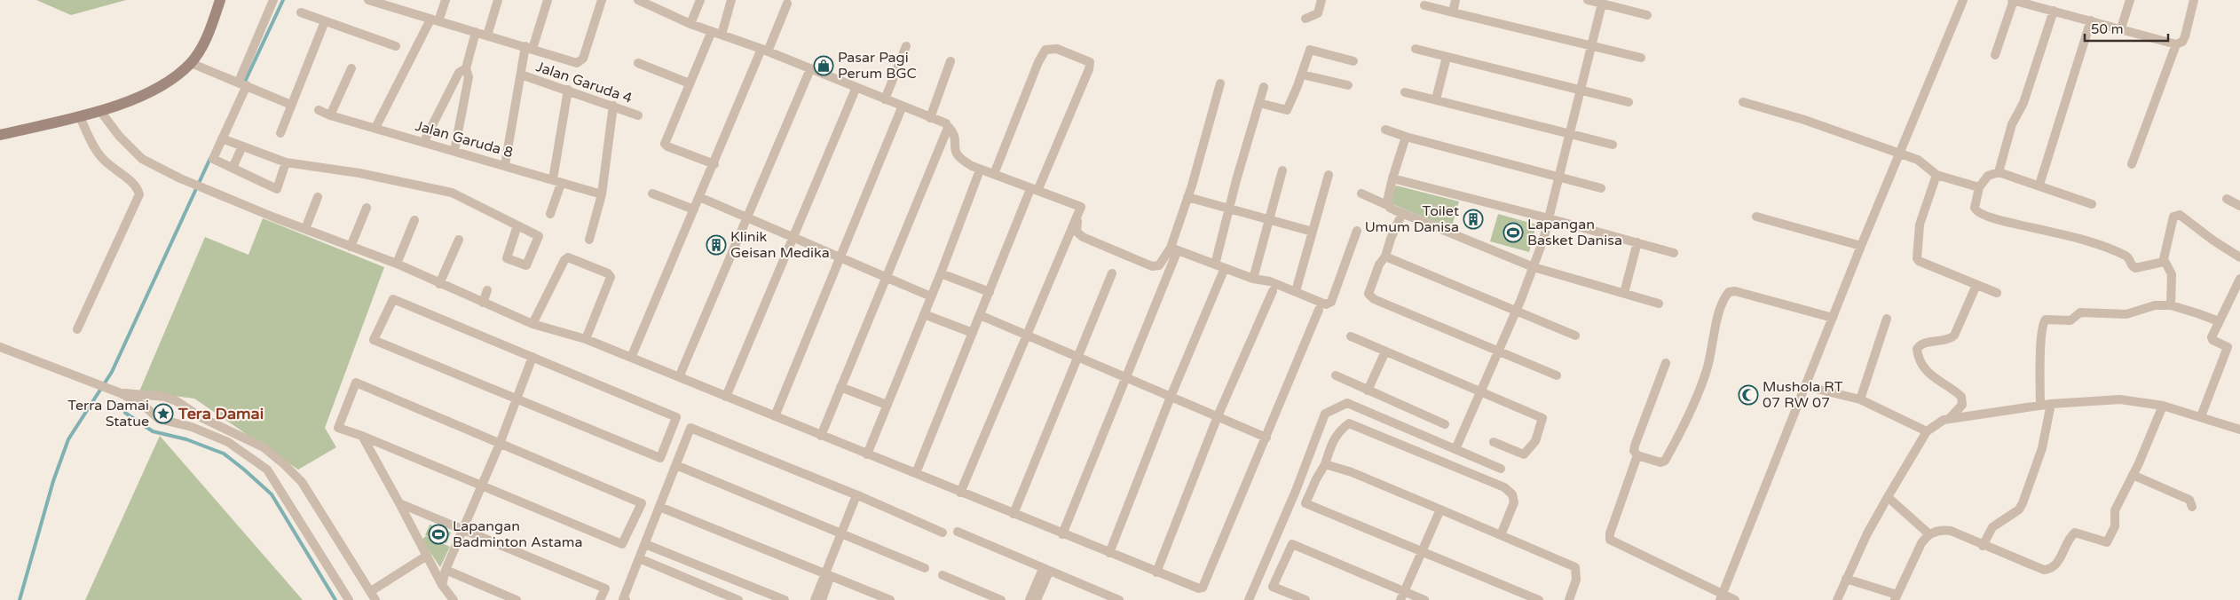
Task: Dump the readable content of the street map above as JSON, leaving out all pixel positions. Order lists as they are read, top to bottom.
{
  "streets": {
    "street": ["Jalan Garuda 4", "Jalan Garuda 8"]
  },
  "districts": ["Tera Damai"],
  "places": {
    "shop": ["Pasar Pagi Perum BGC"],
    "building": ["Toilet Umum Danisa", "Klinik Geisan Medika"],
    "sports": ["Lapangan Basket Danisa", "Lapangan Badminton Astama"],
    "mosque": ["Mushola RT 07 RW 07"],
    "place": ["Terra Damai Statue"]
  },
  "scale_bar": "50 m"
}
